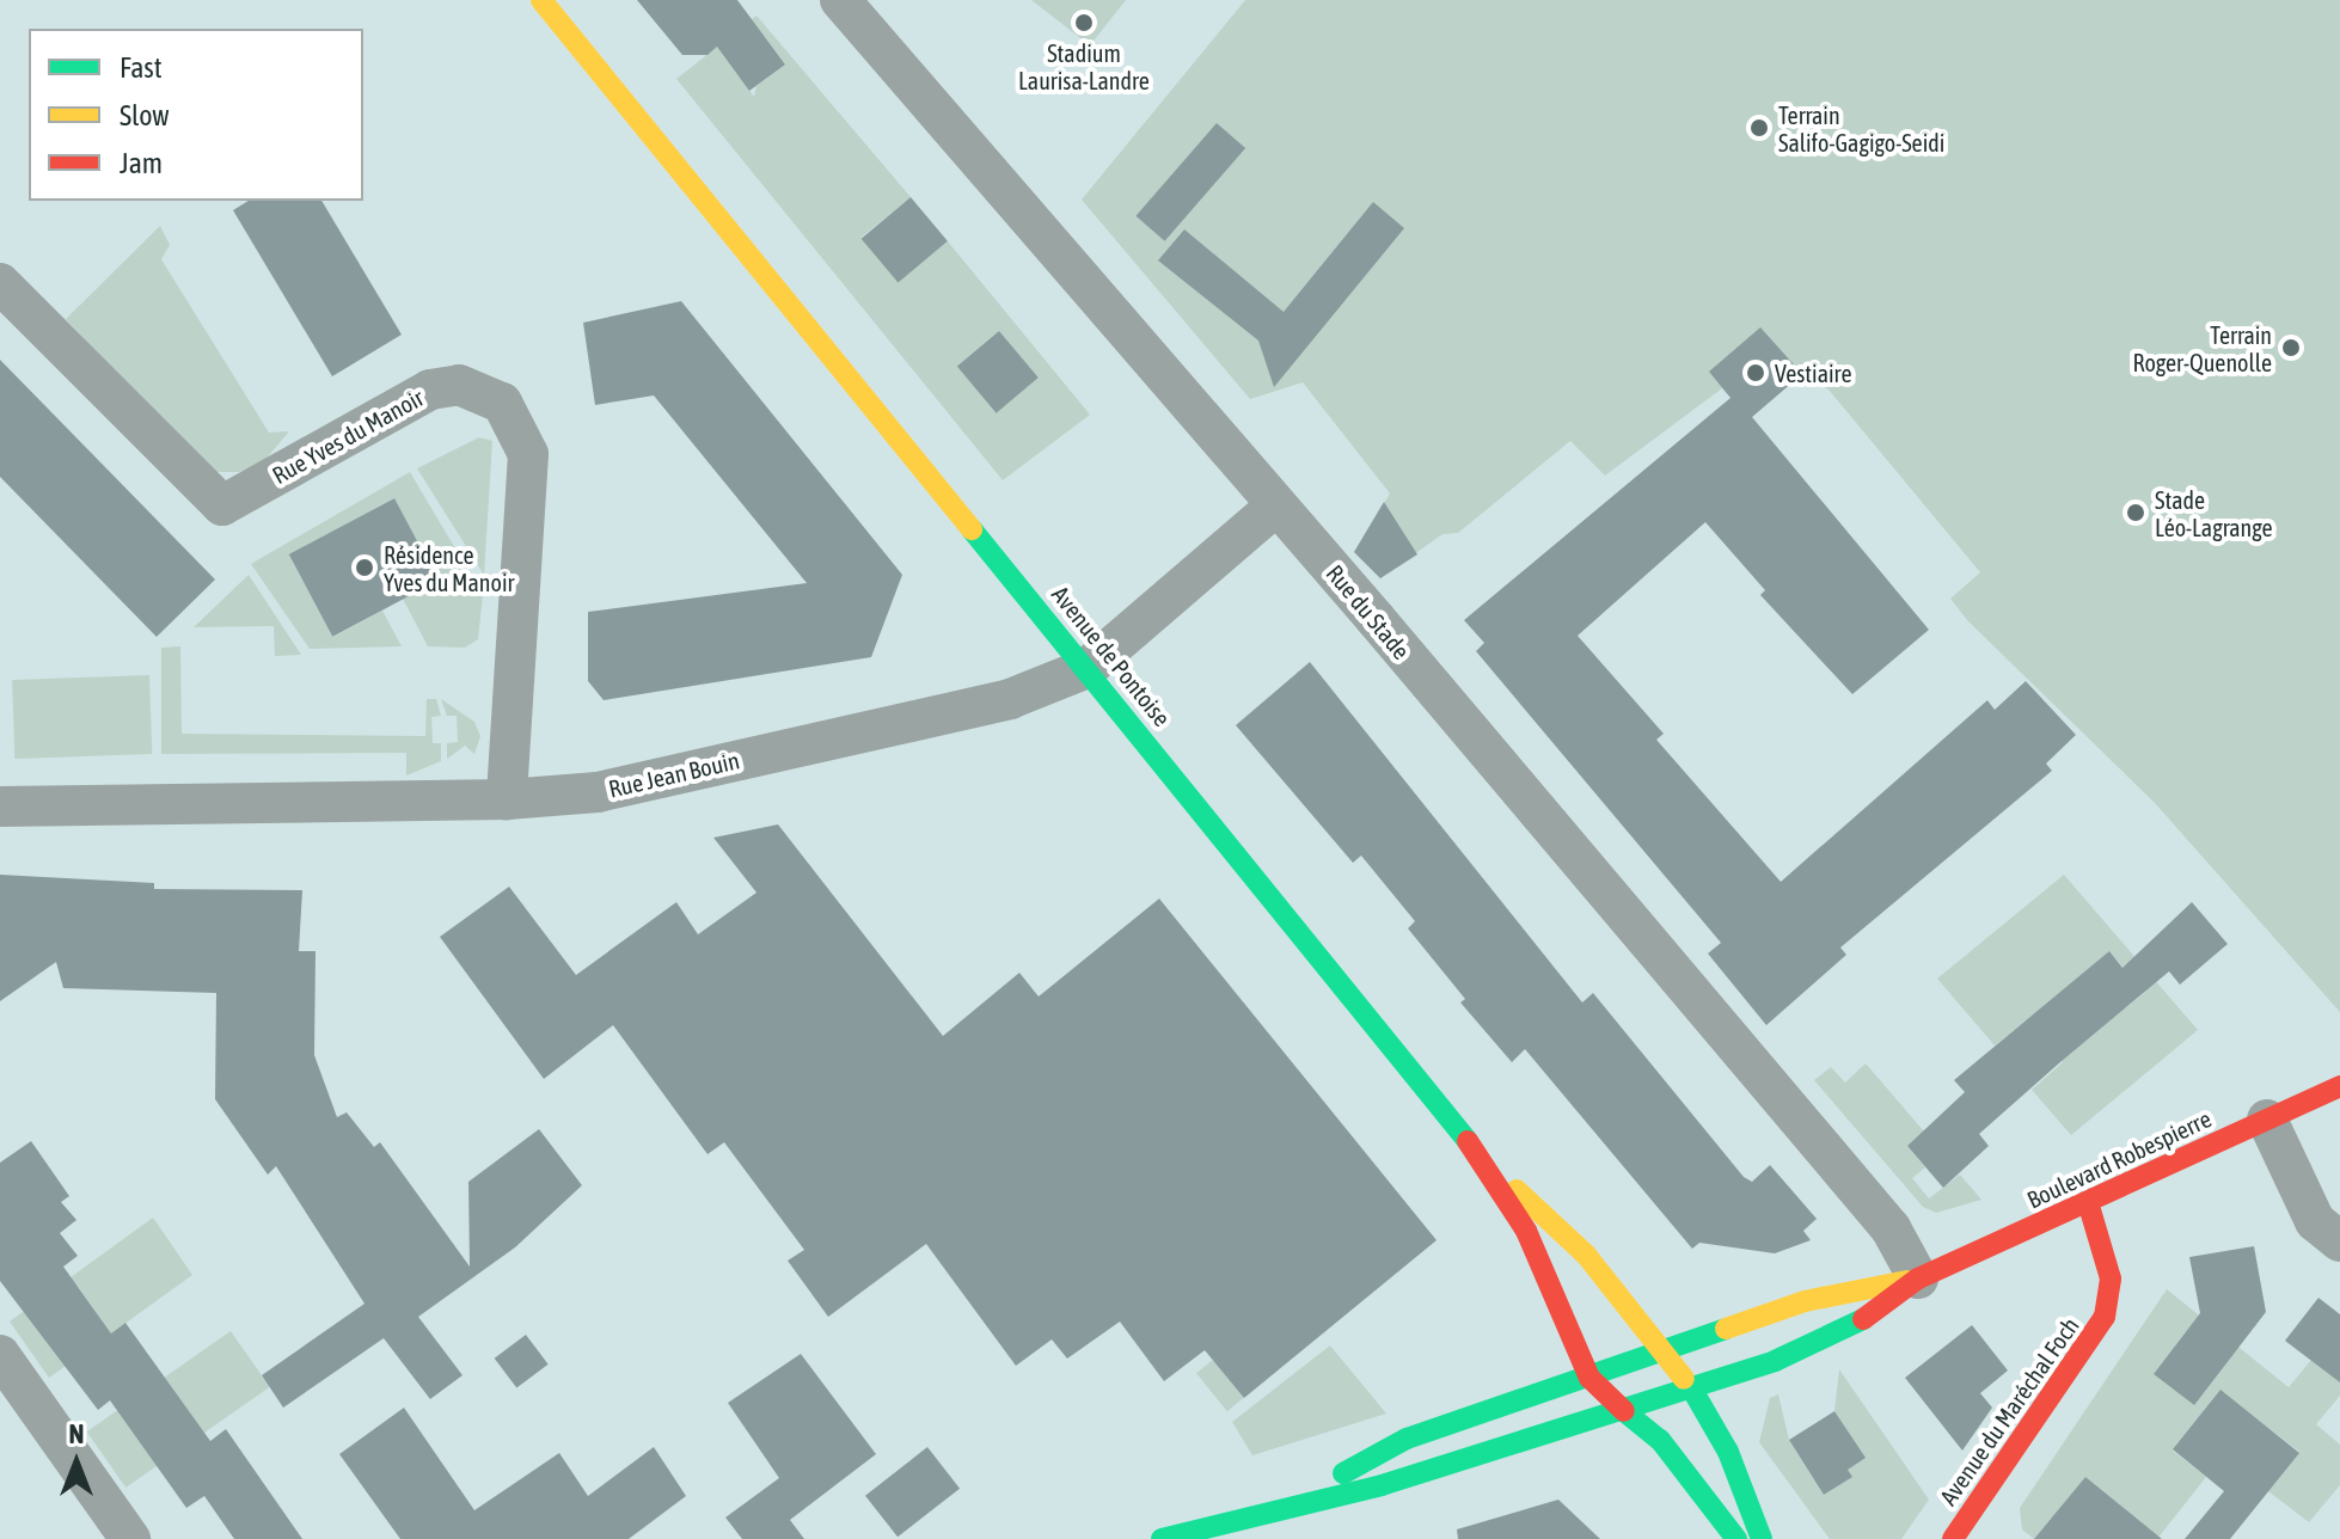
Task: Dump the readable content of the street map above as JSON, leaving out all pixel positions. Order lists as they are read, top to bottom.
{
  "streets": {
    "main road": ["Avenue de Pontoise", "Boulevard Robespierre", "Avenue du Maréchal Foch"],
    "street": ["Rue Yves du Manoir", "Rue du Stade", "Rue Jean Bouin"]
  },
  "crossings": [
    ["Rue Yves du Manoir", "Rue Jean Bouin"],
    ["Rue du Stade", "Rue Jean Bouin"],
    ["Rue du Stade", "Boulevard Robespierre"],
    ["Avenue de Pontoise", "Rue Jean Bouin"],
    ["Avenue de Pontoise", "Boulevard Robespierre"],
    ["Boulevard Robespierre", "Avenue du Maréchal Foch"]
  ],
  "places": [
    "Stadium Laurisa-Landre",
    "Terrain Salifo-Gagigo-Seidi",
    "Terrain Roger-Quenolle",
    "Vestiaire",
    "Stade Léo-Lagrange",
    "Résidence Yves du Manoir"
  ],
  "legend": ["Fast", "Slow", "Jam"],
  "north": "top"
}
